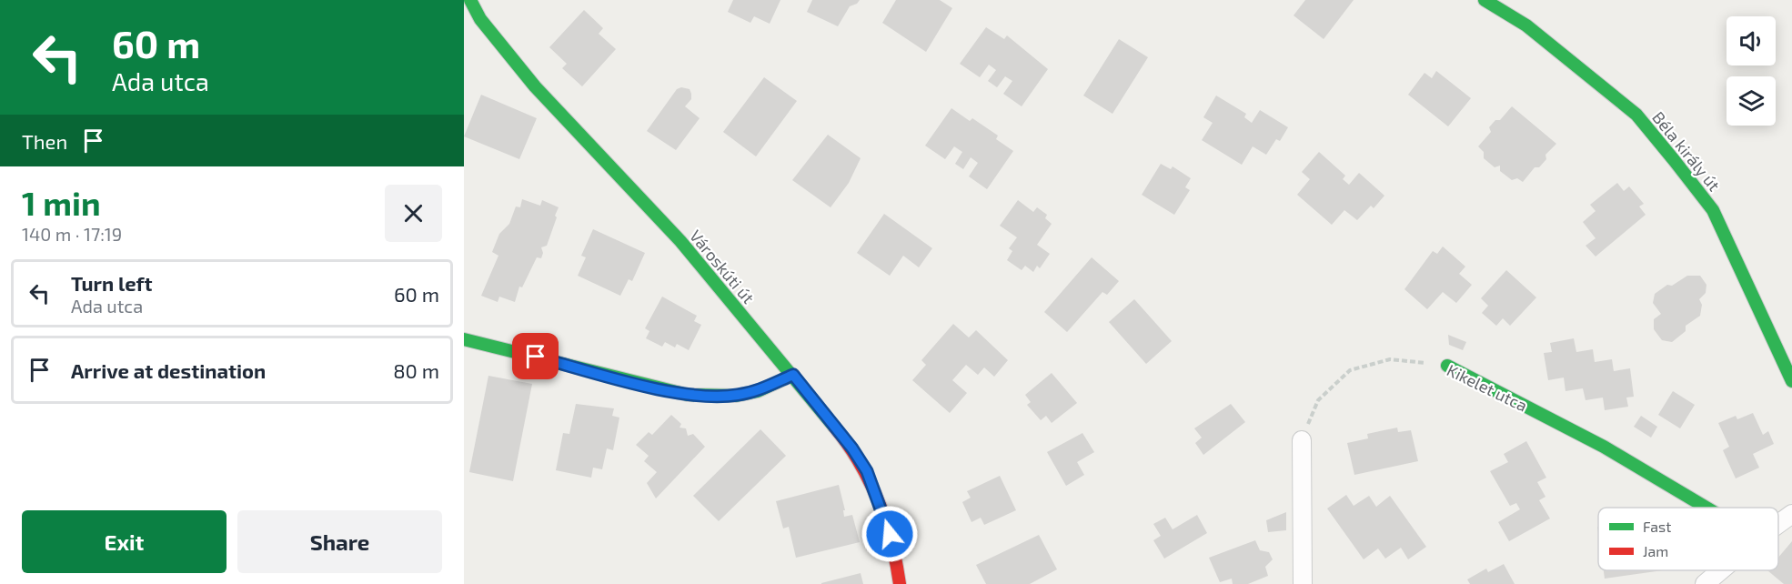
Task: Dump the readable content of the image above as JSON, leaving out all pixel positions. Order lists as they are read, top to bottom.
{
  "streets": {
    "street": ["Béla király út", "Városkúti út", "Kikelet utca"]
  },
  "legend": ["Fast", "Jam"],
  "page": {
    "turn": ["60 m", "Ada utca"],
    "then": "Then",
    "heading": ["1 min", "140 m · 17:19"],
    "list": [
      {
        "name": "Turn left",
        "note": "Ada utca",
        "value": "60 m"
      },
      {
        "name": "Arrive at destination",
        "value": "80 m"
      }
    ],
    "buttons": ["Exit", "Share"]
  }
}
